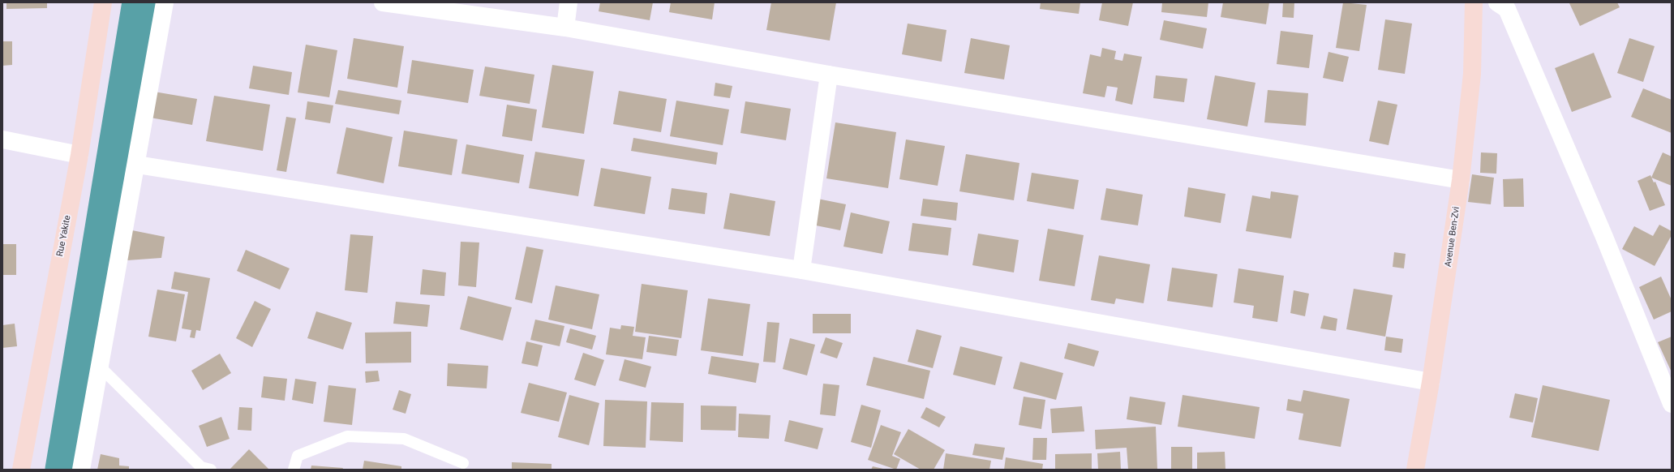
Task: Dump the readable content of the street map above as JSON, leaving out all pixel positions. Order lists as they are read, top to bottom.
{
  "streets": {
    "main road": ["Rue Yakite", "Avenue Ben-Zvi"]
  }
}
